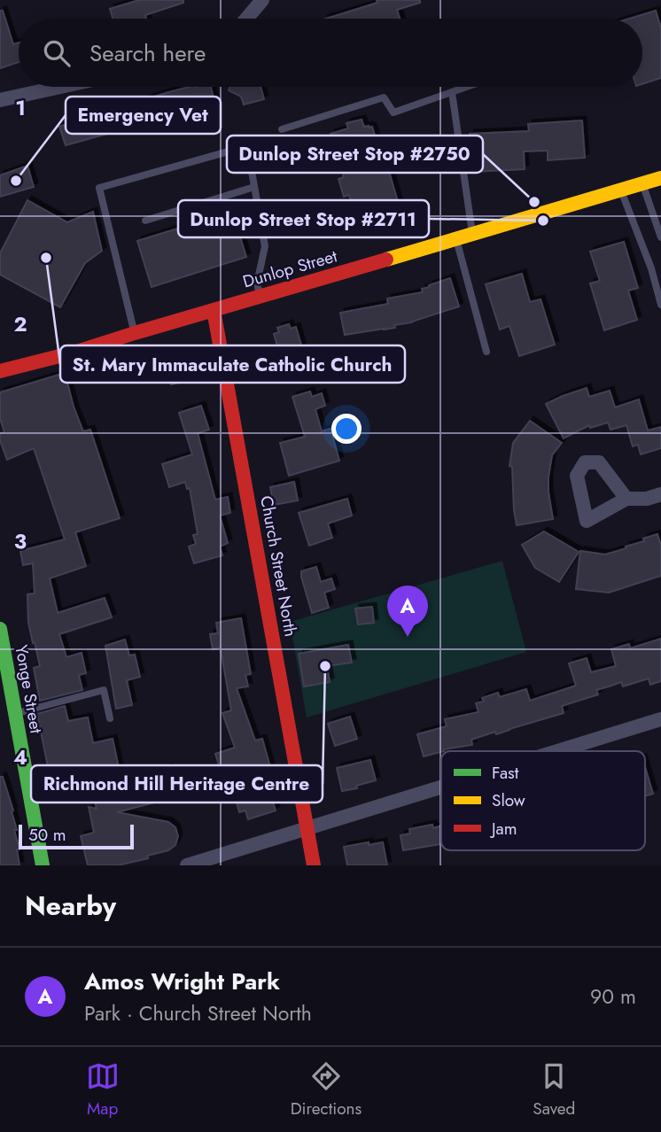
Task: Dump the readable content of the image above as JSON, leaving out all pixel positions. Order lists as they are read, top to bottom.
{
  "streets": {
    "street": ["Dunlop Street", "Church Street North", "Yonge Street"]
  },
  "crossings": [
    ["Dunlop Street", "Church Street North"]
  ],
  "places": [
    "Emergency Vet",
    "Dunlop Street Stop #2750",
    "Dunlop Street Stop #2711",
    "St. Mary Immaculate Catholic Church",
    "Richmond Hill Heritage Centre"
  ],
  "legend": ["Fast", "Slow", "Jam"],
  "scale_bar": "50 m",
  "page": {
    "search": "Search here",
    "pins": "A",
    "scale": "50 m",
    "heading": "Nearby",
    "list": [
      {
        "mark": "A",
        "name": "Amos Wright Park",
        "note": "Park · Church Street North",
        "value": "90 m"
      }
    ],
    "nav": ["Map", "Directions", "Saved"]
  },
  "grid": {
    "rows": [
      "1",
      "2",
      "3",
      "4"
    ]
  }
}
